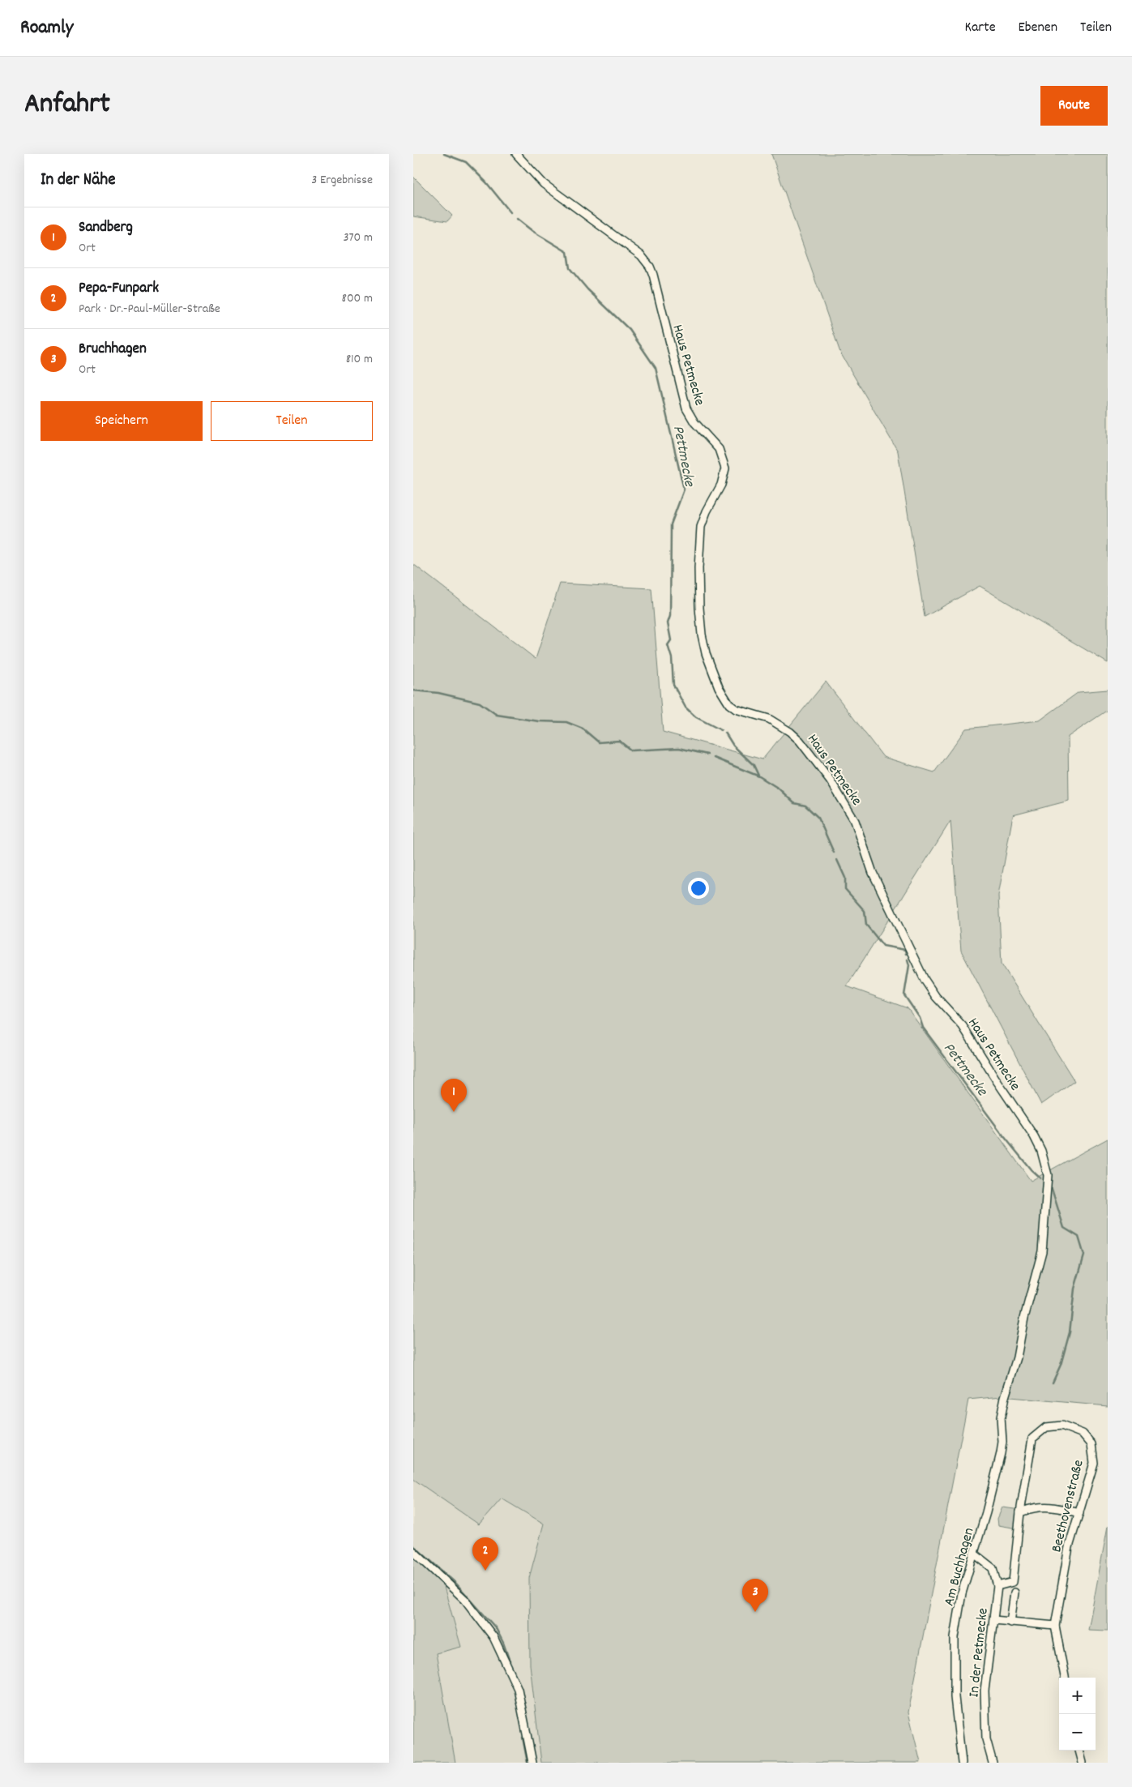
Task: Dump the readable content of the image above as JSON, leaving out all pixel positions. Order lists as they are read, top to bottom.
{
  "streets": {
    "street": [
      "Haus Petmecke",
      "Beethovenstraße",
      "Am Buchhagen",
      "In der Petmecke"
    ]
  },
  "crossings": [
    ["Haus Petmecke", "Am Buchhagen"],
    ["Beethovenstraße", "In der Petmecke"],
    ["Am Buchhagen", "In der Petmecke"]
  ],
  "water": ["Pettmecke"],
  "page": {
    "header": "Roamly",
    "nav": ["Karte", "Ebenen", "Teilen"],
    "title": "Anfahrt",
    "buttons": [
      "Route",
      ["Speichern", "Teilen"]
    ],
    "heading": ["In der Nähe", "3 Ergebnisse"],
    "list": [
      {
        "mark": "1",
        "name": "Sandberg",
        "note": "Ort",
        "value": "370 m"
      },
      {
        "mark": "2",
        "name": "Pepa-Funpark",
        "note": "Park · Dr.-Paul-Müller-Straße",
        "value": "800 m"
      },
      {
        "mark": "3",
        "name": "Bruchhagen",
        "note": "Ort",
        "value": "810 m"
      }
    ],
    "pins": ["1", "2", "3"],
    "map_buttons": ["+", "−"]
  }
}
